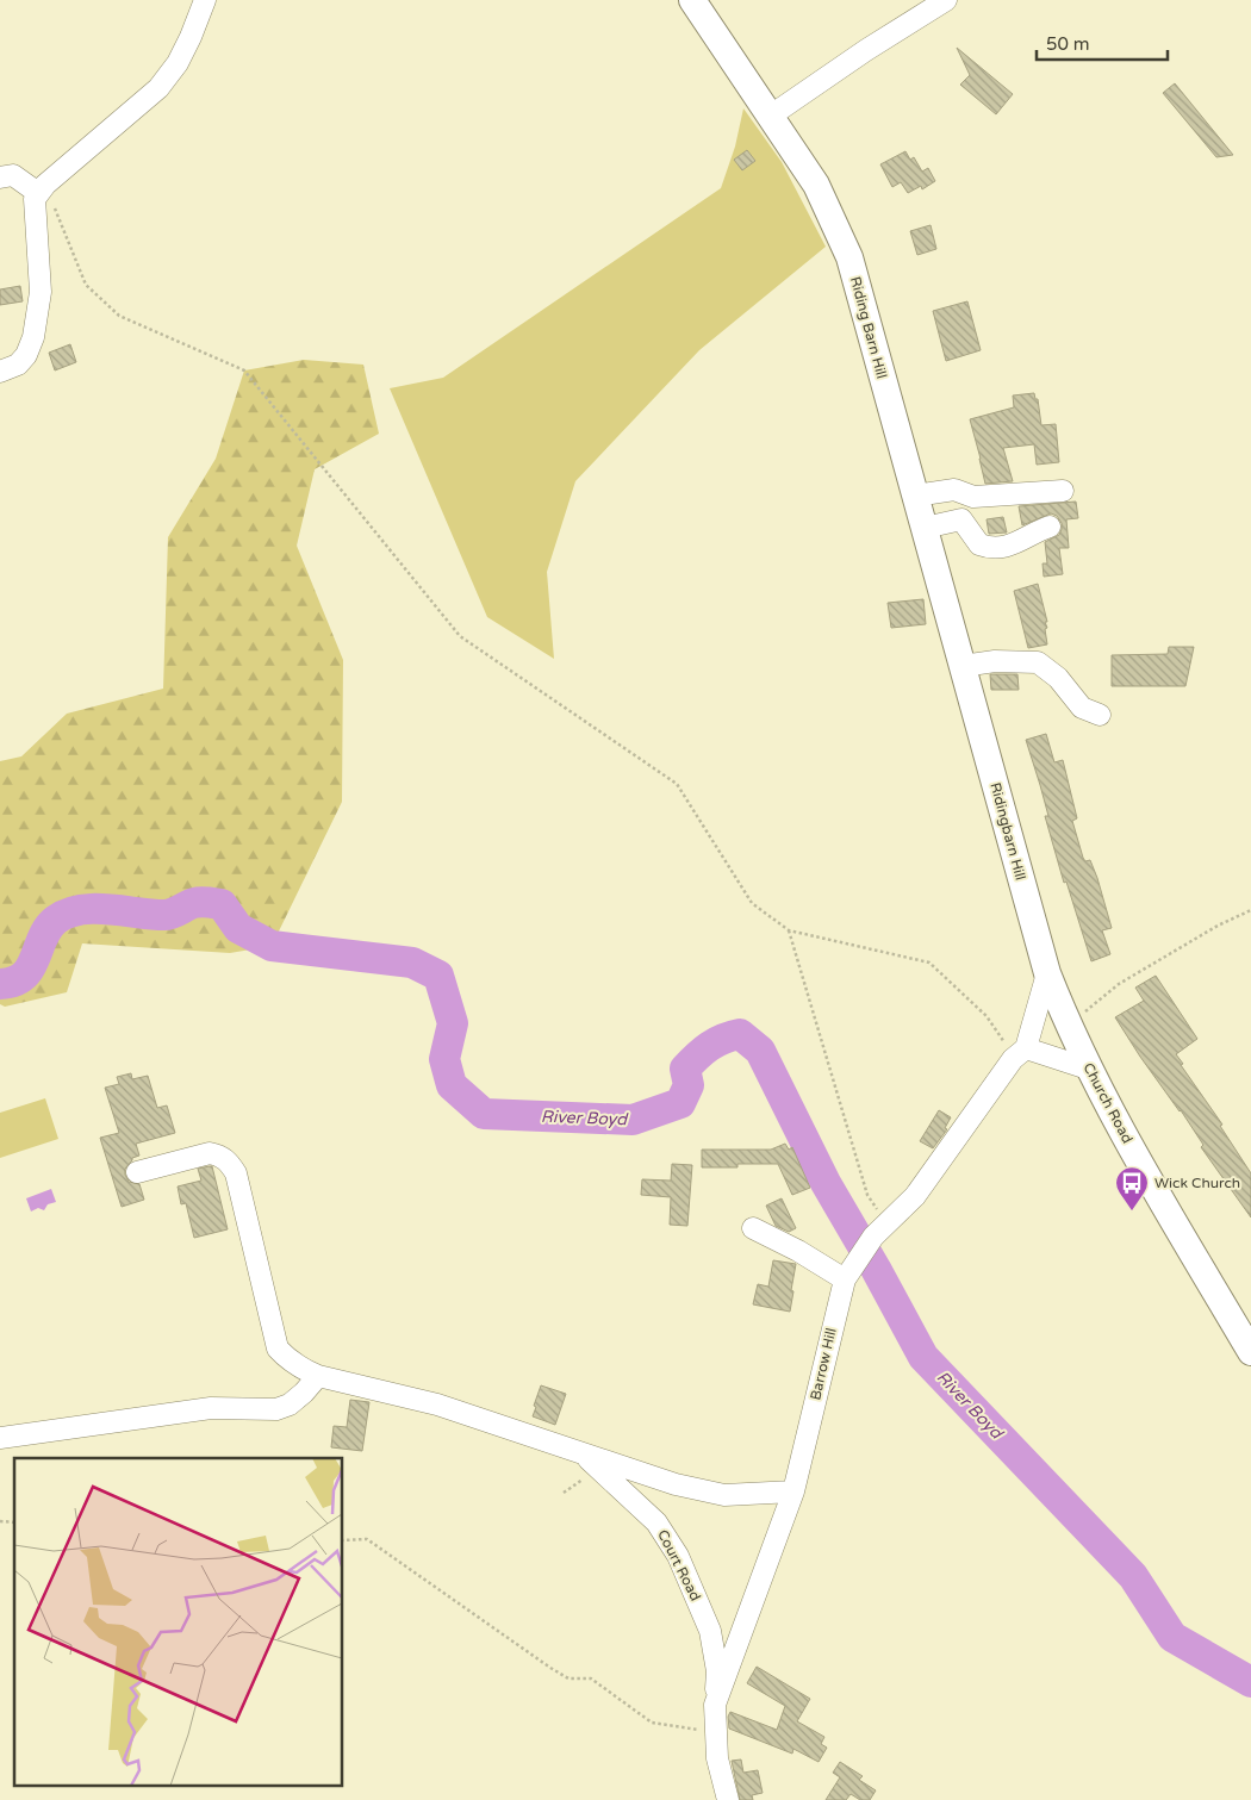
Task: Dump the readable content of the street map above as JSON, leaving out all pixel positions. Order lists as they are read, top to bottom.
{
  "streets": {
    "main road": ["Riding Barn Hill", "Ridingbarn Hill", "Church Road"],
    "street": ["Barrow Hill", "Court Road"]
  },
  "crossings": [
    ["Riding Barn Hill", "Ridingbarn Hill"],
    ["Ridingbarn Hill", "Church Road"],
    ["Ridingbarn Hill", "Barrow Hill"],
    ["Church Road", "Barrow Hill"],
    ["Barrow Hill", "Court Road"]
  ],
  "water": ["River Boyd"],
  "places": {
    "bus stop": ["Wick Church"]
  },
  "scale_bar": "50 m"
}
